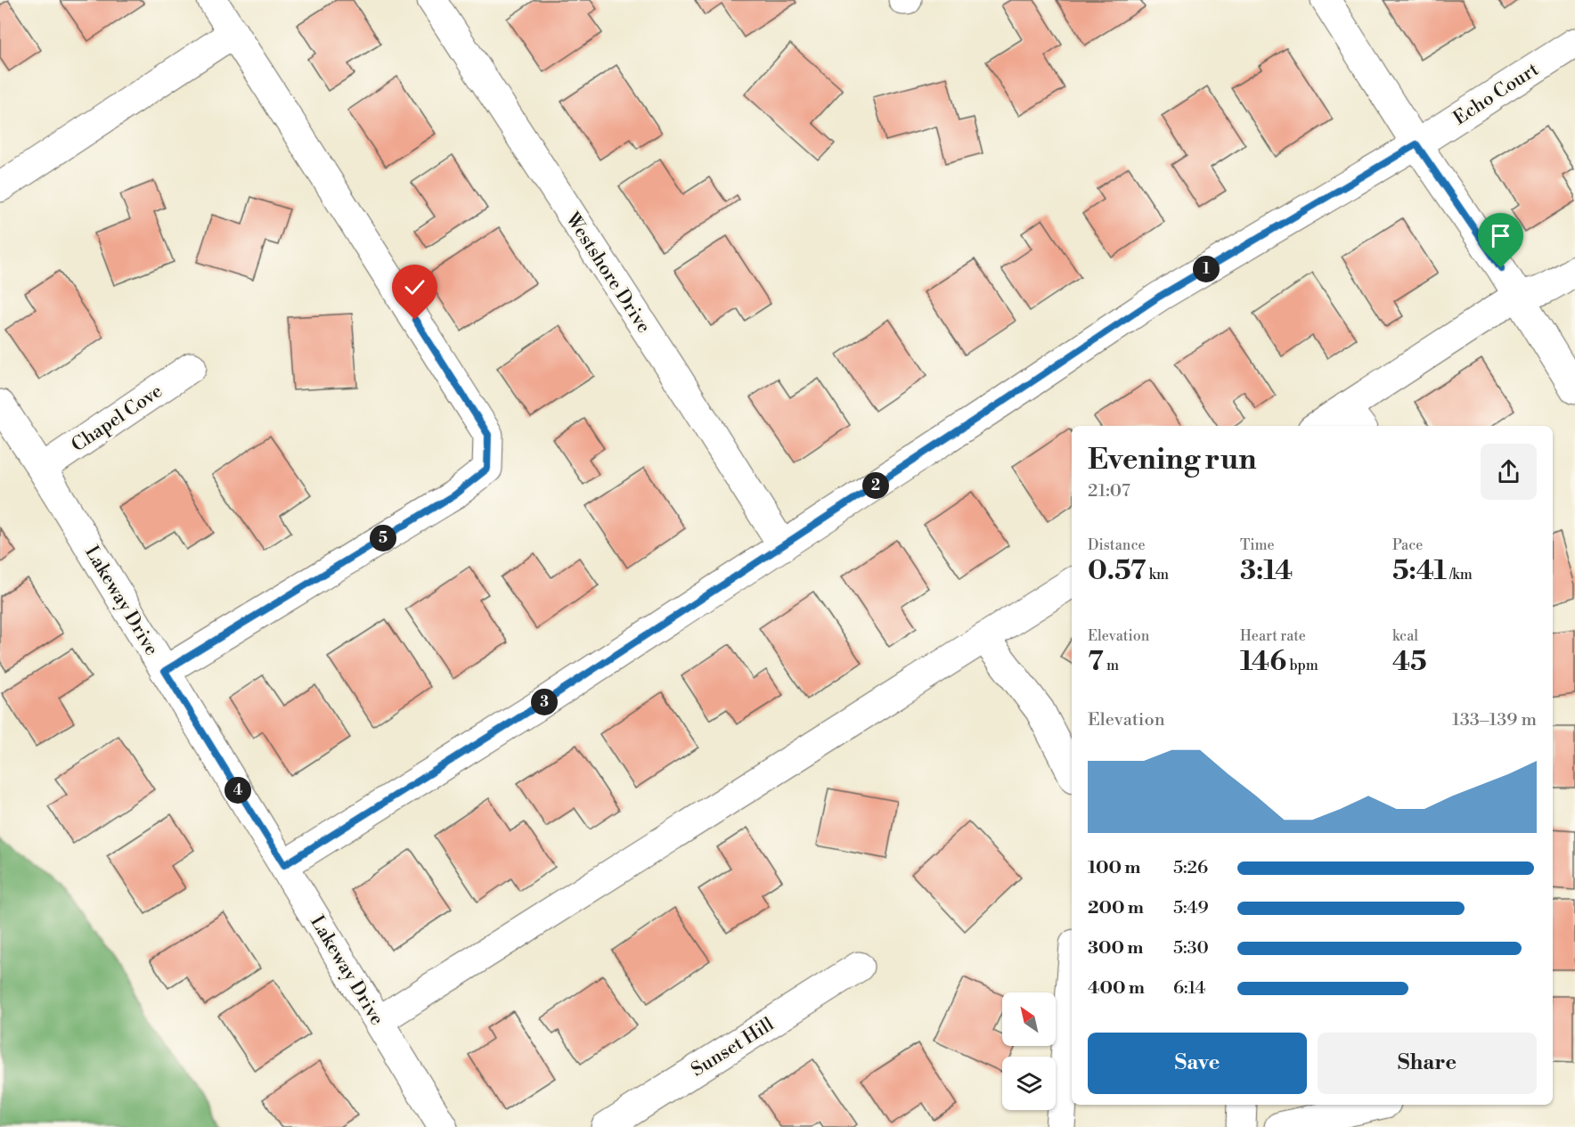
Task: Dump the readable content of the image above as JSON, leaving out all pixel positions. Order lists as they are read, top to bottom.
{
  "streets": {
    "street": [
      "Echo Court",
      "Westshore Drive",
      "Chapel Cove",
      "Lakeway Drive",
      "Sunset Hill"
    ]
  },
  "crossings": [
    ["Echo Court", "Westshore Drive"],
    ["Echo Court", "Lakeway Drive"],
    ["Chapel Cove", "Lakeway Drive"]
  ],
  "north": "top left",
  "page": {
    "pins": [
      "1",
      "2",
      "5",
      "3",
      "4"
    ],
    "heading": ["Evening run", "21:07"],
    "stats": [
      ["Distance", "0.57 km"],
      ["Time", "3:14"],
      ["Pace", "5:41 /km"],
      ["Elevation", "7 m"],
      ["Heart rate", "146 bpm"],
      ["kcal", "45"]
    ],
    "chart": ["Elevation", "133–139 m"],
    "list": [
      {
        "name": "100 m",
        "note": "5:26"
      },
      {
        "name": "200 m",
        "note": "5:49"
      },
      {
        "name": "300 m",
        "note": "5:30"
      },
      {
        "name": "400 m",
        "note": "6:14"
      }
    ],
    "buttons": ["Save", "Share"]
  }
}
